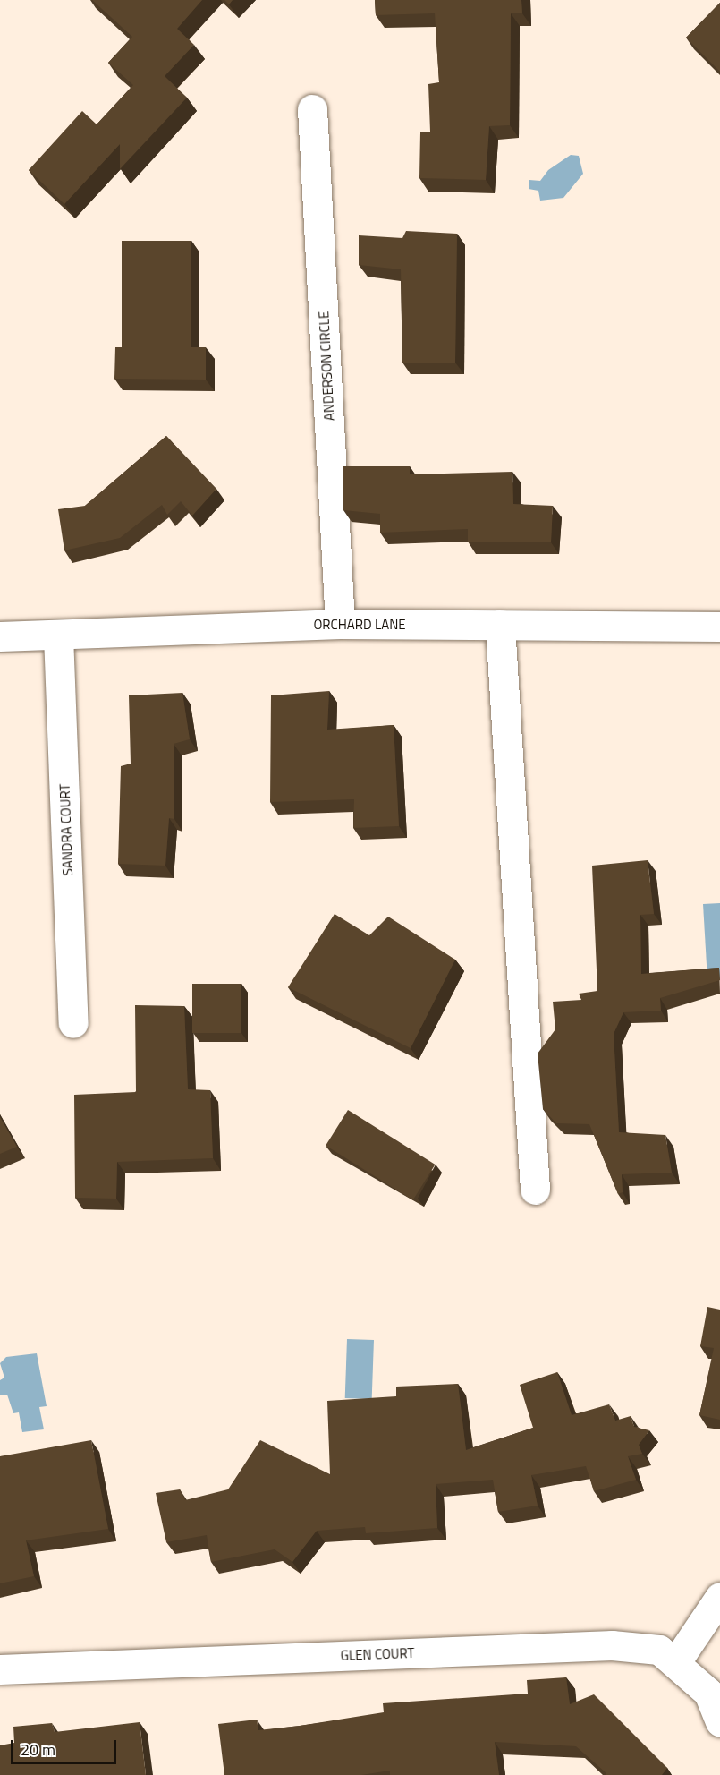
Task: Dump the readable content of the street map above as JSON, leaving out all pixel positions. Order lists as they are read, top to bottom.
{
  "streets": {
    "street": [
      "ANDERSON CIRCLE",
      "ORCHARD LANE",
      "SANDRA COURT",
      "GLEN COURT"
    ]
  },
  "crossings": [
    ["ANDERSON CIRCLE", "ORCHARD LANE"],
    ["ORCHARD LANE", "SANDRA COURT"]
  ],
  "scale_bar": "20 m"
}
